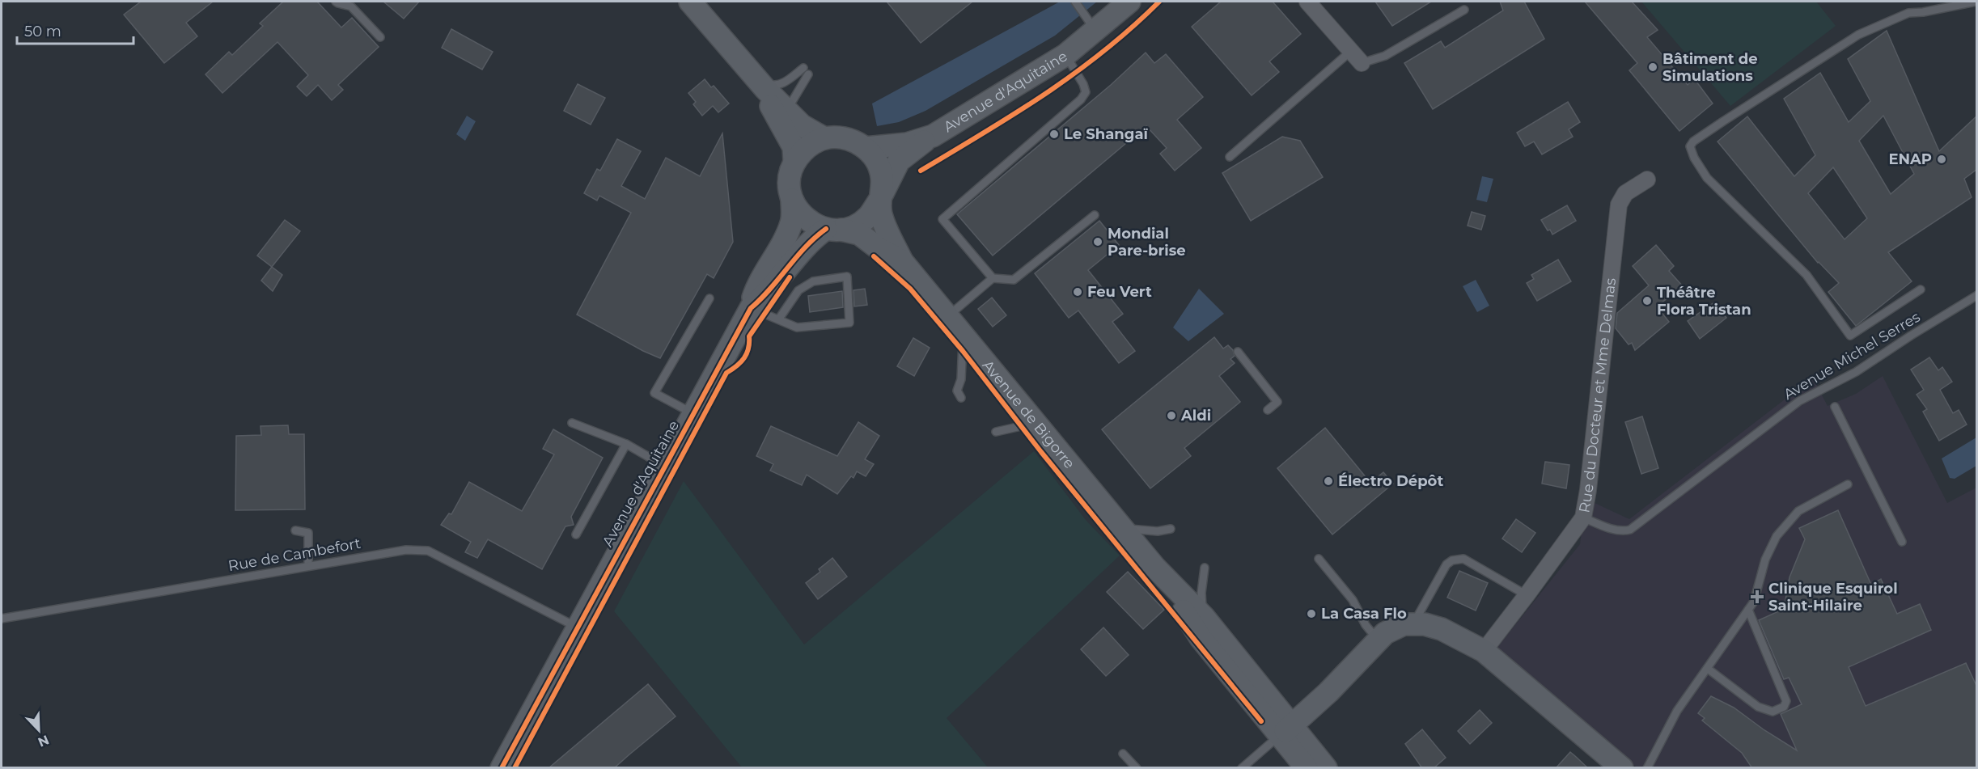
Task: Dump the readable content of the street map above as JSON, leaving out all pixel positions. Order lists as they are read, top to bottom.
{
  "streets": {
    "main road": ["Avenue d'Aquitaine", "Avenue de Bigorre"],
    "street": ["Rue du Docteur et Mme Delmas"],
    "lane": ["Avenue Michel Serres", "Rue de Cambefort"]
  },
  "crossings": [
    ["Avenue d'Aquitaine", "Avenue de Bigorre"],
    ["Avenue d'Aquitaine", "Rue de Cambefort"],
    ["Avenue Michel Serres", "Rue du Docteur et Mme Delmas"]
  ],
  "places": {
    "other": [
      "Bâtiment de Simulations",
      "Le Shangaï",
      "ENAP",
      "Mondial Pare-brise",
      "Feu Vert",
      "Théâtre Flora Tristan",
      "Aldi",
      "Électro Dépôt",
      "La Casa Flo"
    ],
    "health": ["Clinique Esquirol Saint-Hilaire"]
  },
  "scale_bar": "50 m",
  "north": "bottom right"
}
